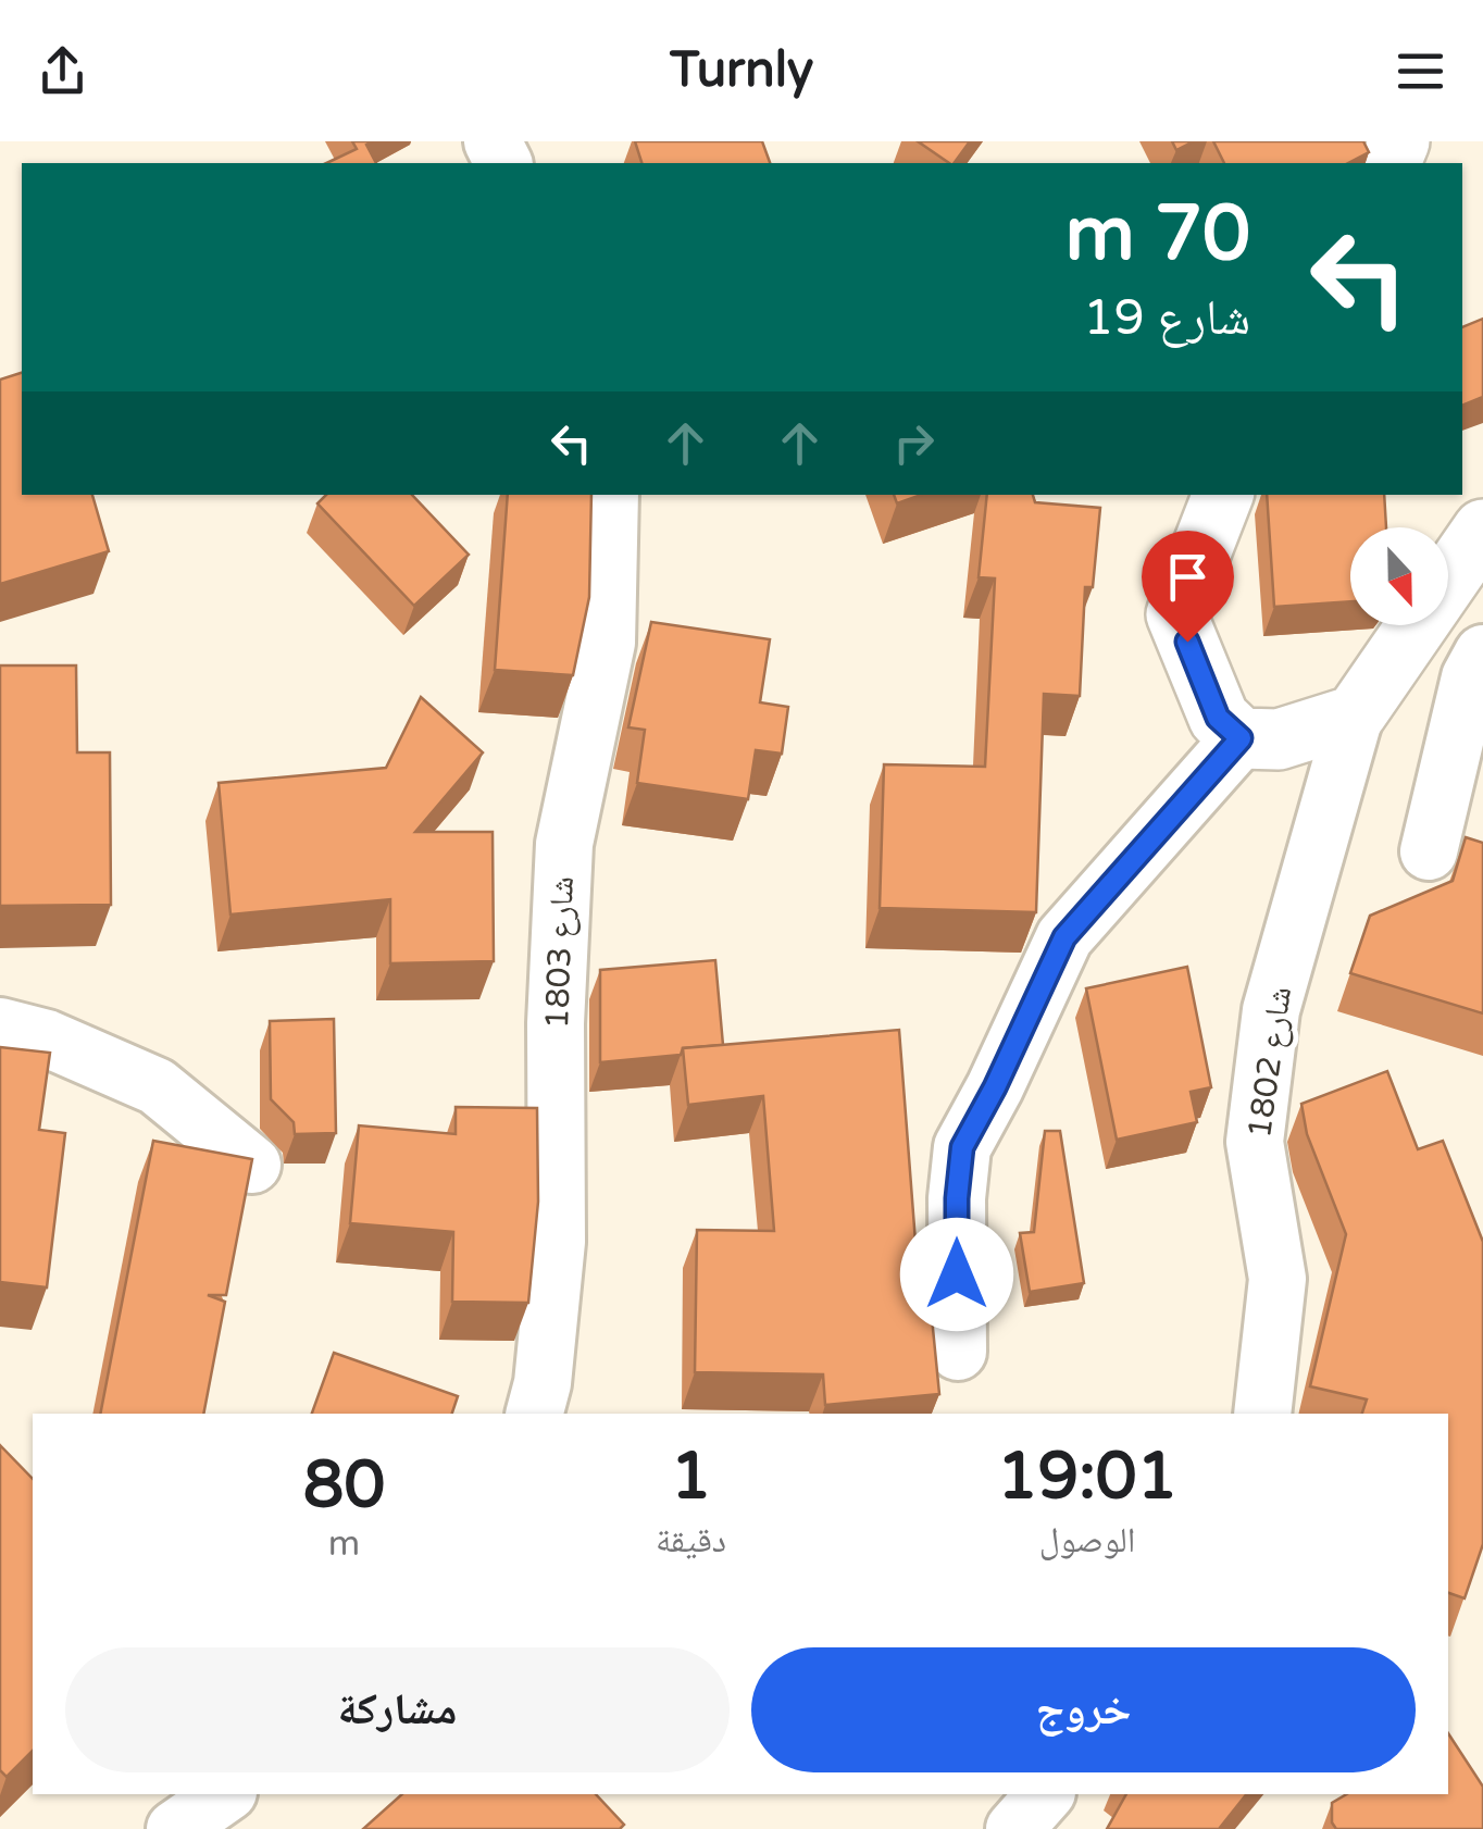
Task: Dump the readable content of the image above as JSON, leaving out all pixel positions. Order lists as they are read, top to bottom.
{
  "streets": {
    "street": ["شارع 1803", "شارع 1802"]
  },
  "north": "bottom",
  "page": {
    "header": "Turnly",
    "turn": ["70 m", "شارع 19"],
    "eta": [
      "19:01",
      "الوصول",
      "1",
      "دقيقة",
      "80",
      "m"
    ],
    "buttons": ["خروج", "مشاركة"]
  }
}
